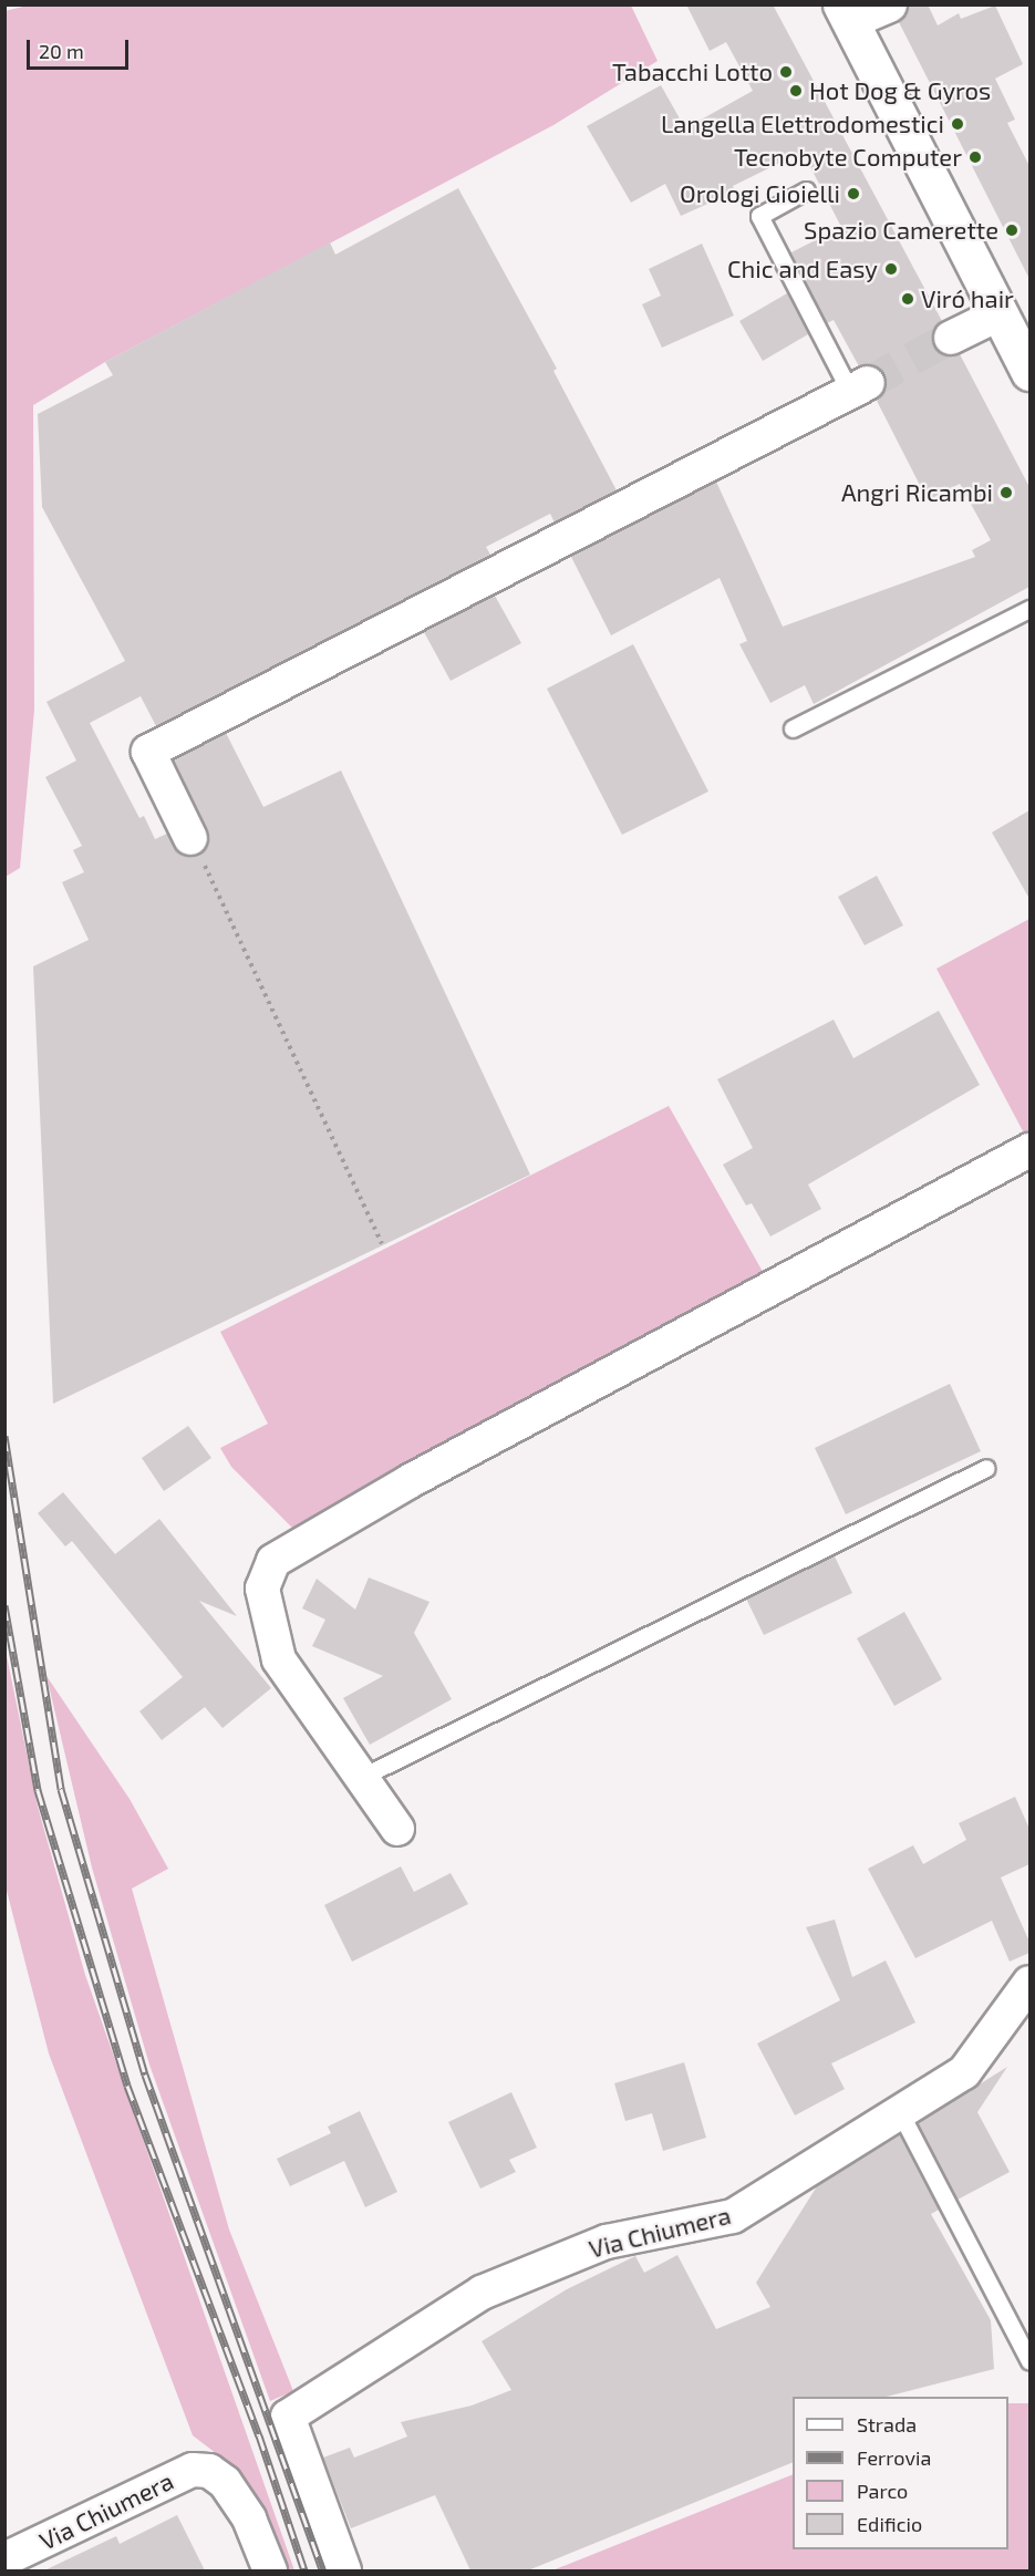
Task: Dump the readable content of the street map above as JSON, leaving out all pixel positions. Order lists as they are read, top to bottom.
{
  "streets": {
    "street": ["Via Chiumera"]
  },
  "places": [
    "Tabacchi Lotto",
    "Hot Dog & Gyros",
    "Langella Elettrodomestici",
    "Tecnobyte Computer",
    "Orologi Gioielli",
    "Spazio Camerette",
    "Chic and Easy",
    "Viró hair",
    "Angri Ricambi"
  ],
  "legend": [
    "Strada",
    "Ferrovia",
    "Parco",
    "Edificio"
  ],
  "scale_bar": "20 m"
}
